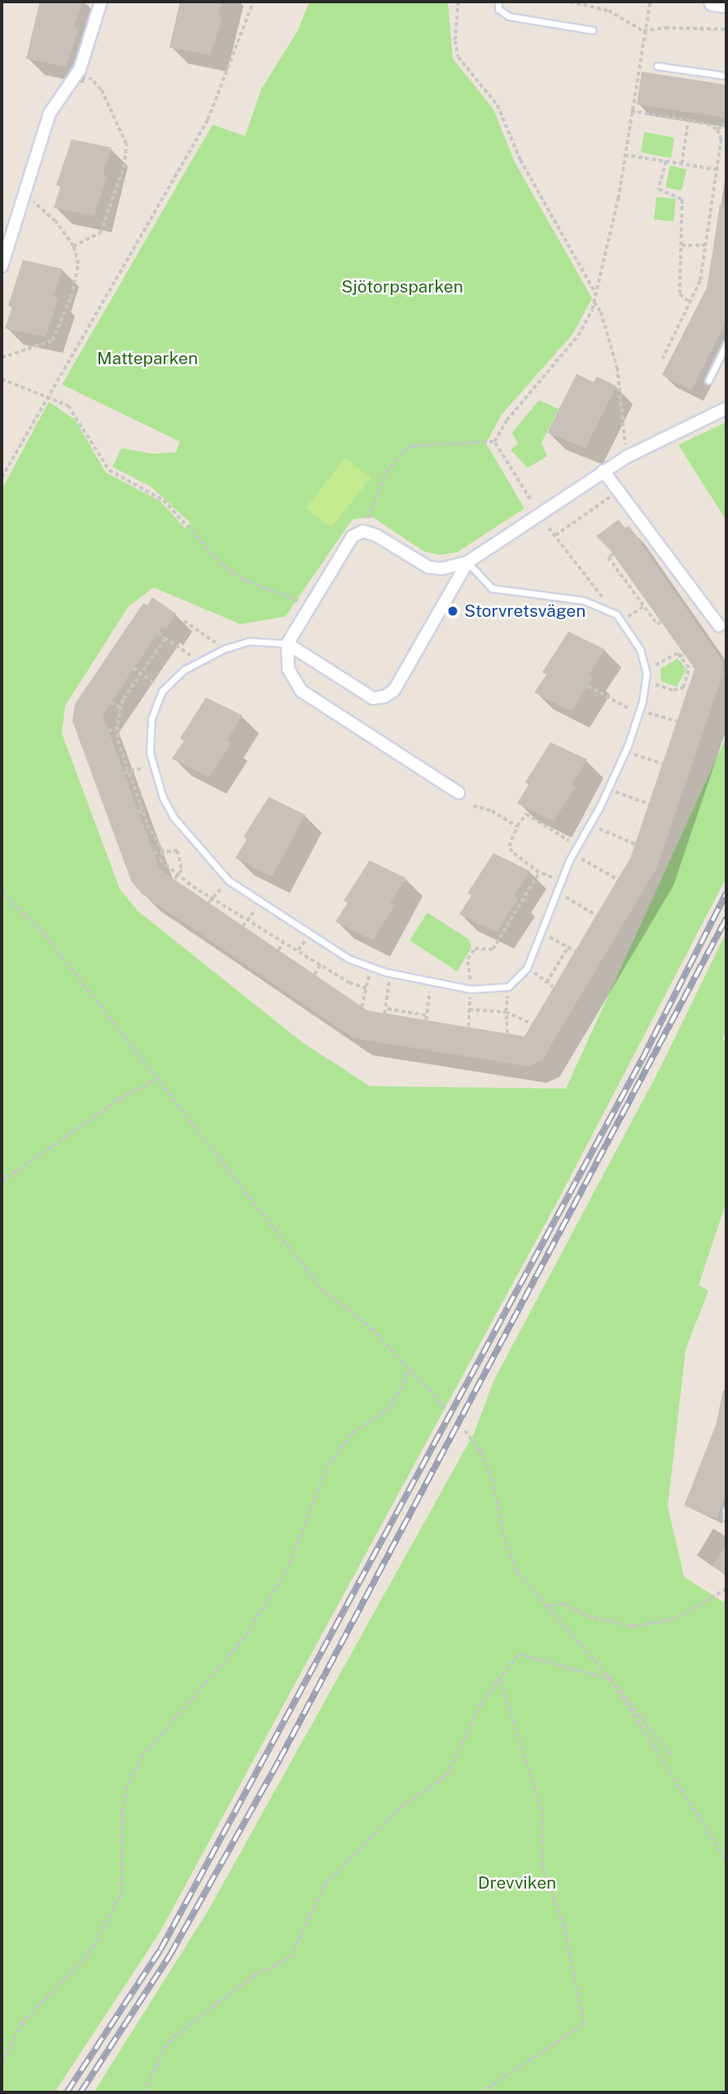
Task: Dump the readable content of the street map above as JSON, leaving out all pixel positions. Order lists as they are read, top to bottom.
{
  "parks": ["Sjötorpsparken", "Matteparken", "Drevviken"],
  "places": ["Storvretsvägen"]
}
